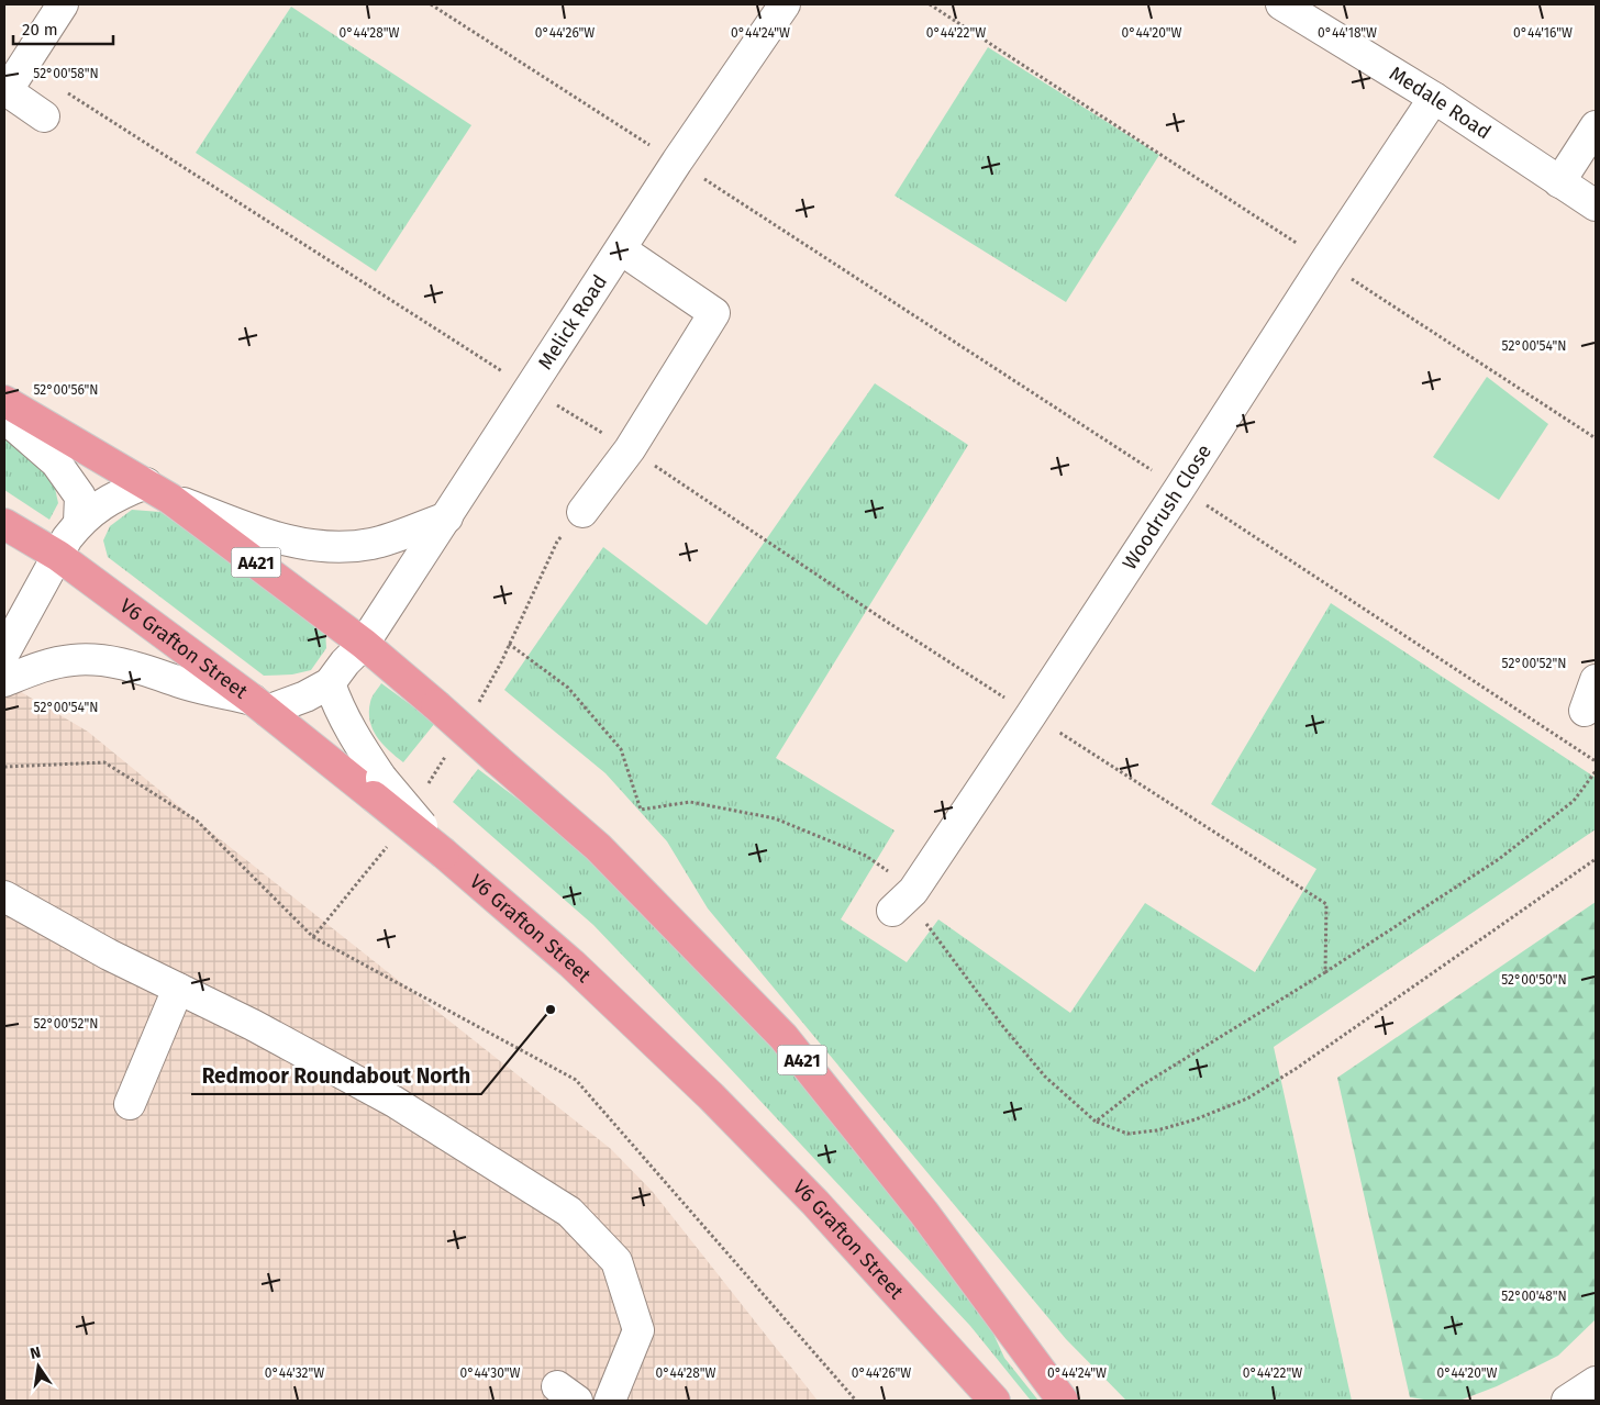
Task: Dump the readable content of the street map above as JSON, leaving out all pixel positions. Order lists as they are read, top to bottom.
{
  "streets": {
    "highway": ["A421", "V6 Grafton Street"],
    "street": ["Medale Road", "Melick Road", "Woodrush Close"]
  },
  "crossings": [
    ["Medale Road", "Woodrush Close"],
    ["Melick Road", "A421"]
  ],
  "places": ["Redmoor Roundabout North"],
  "scale_bar": "20 m",
  "north": "top",
  "coordinates": [
    "0°44'28\"W",
    "0°44'26\"W",
    "0°44'24\"W",
    "0°44'22\"W",
    "0°44'20\"W",
    "0°44'18\"W",
    "0°44'16\"W",
    "52°00'58\"N",
    "52°00'54\"N",
    "52°00'56\"N",
    "52°00'52\"N",
    "52°00'50\"N",
    "52°00'48\"N",
    "0°44'32\"W",
    "0°44'30\"W"
  ]
}
